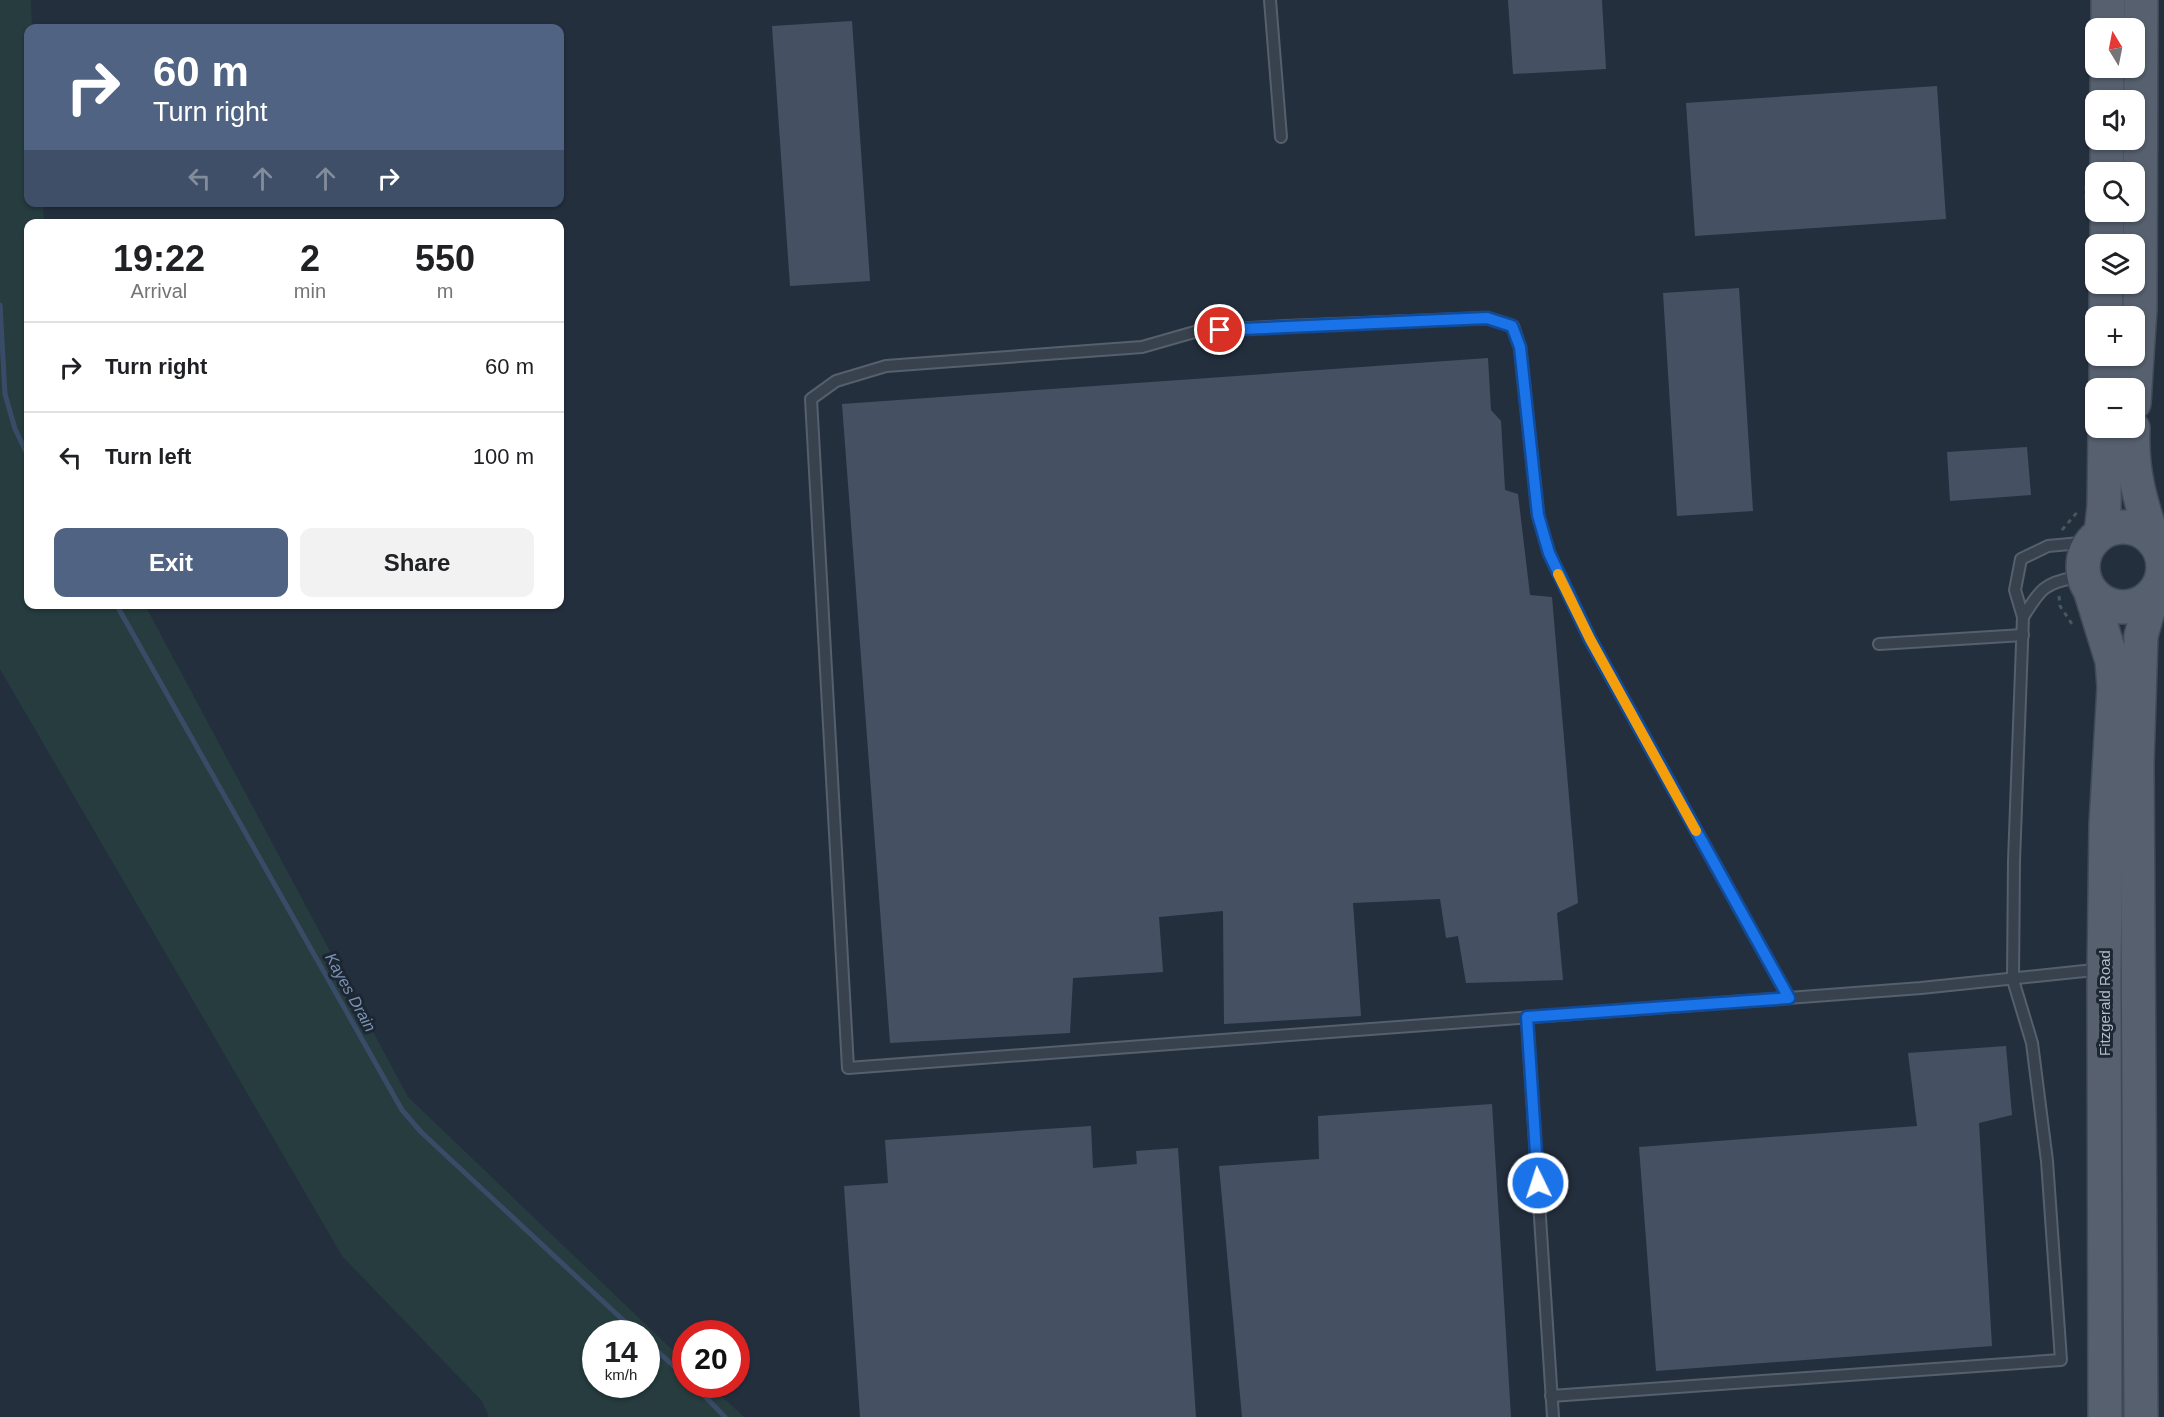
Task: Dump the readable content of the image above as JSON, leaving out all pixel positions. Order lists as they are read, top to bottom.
{
  "streets": {
    "main road": ["Fitzgerald Road"]
  },
  "water": ["Kayes Drain"],
  "north": "top",
  "page": {
    "map_buttons": ["+", "−"],
    "turn": ["60 m", "Turn right"],
    "eta": [
      "19:22",
      "Arrival",
      "2",
      "min",
      "550",
      "m"
    ],
    "list": [
      {
        "name": "Turn right",
        "value": "60 m"
      },
      {
        "name": "Turn left",
        "value": "100 m"
      }
    ],
    "buttons": ["Exit", "Share"],
    "speed": "14 km/h",
    "limit": "20"
  }
}
